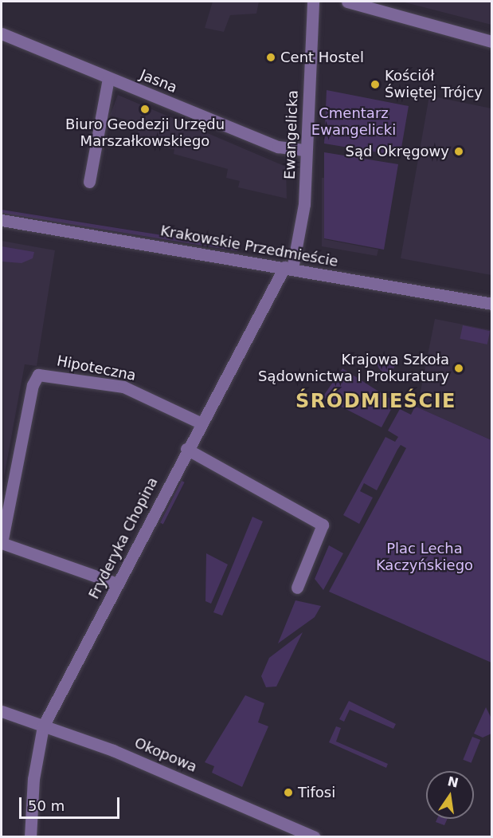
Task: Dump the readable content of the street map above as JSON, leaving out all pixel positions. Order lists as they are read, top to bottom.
{
  "streets": {
    "street": [
      "Jasna",
      "Ewangelicka",
      "Krakowskie Przedmieście",
      "Hipoteczna",
      "Fryderyka Chopina",
      "Okopowa"
    ]
  },
  "crossings": [
    ["Jasna", "Ewangelicka"],
    ["Ewangelicka", "Krakowskie Przedmieście"],
    ["Ewangelicka", "Fryderyka Chopina"],
    ["Krakowskie Przedmieście", "Fryderyka Chopina"],
    ["Hipoteczna", "Fryderyka Chopina"],
    ["Fryderyka Chopina", "Okopowa"]
  ],
  "districts": ["ŚRÓDMIEŚCIE"],
  "parks": ["Cmentarz Ewangelicki", "Plac Lecha Kaczyńskiego"],
  "places": [
    "Cent Hostel",
    "Kościół Świętej Trójcy",
    "Biuro Geodezji Urzędu Marszałkowskiego",
    "Sąd Okręgowy",
    "Krajowa Szkoła Sądownictwa i Prokuratury",
    "Tifosi"
  ],
  "scale_bar": "50 m",
  "north": "top"
}
